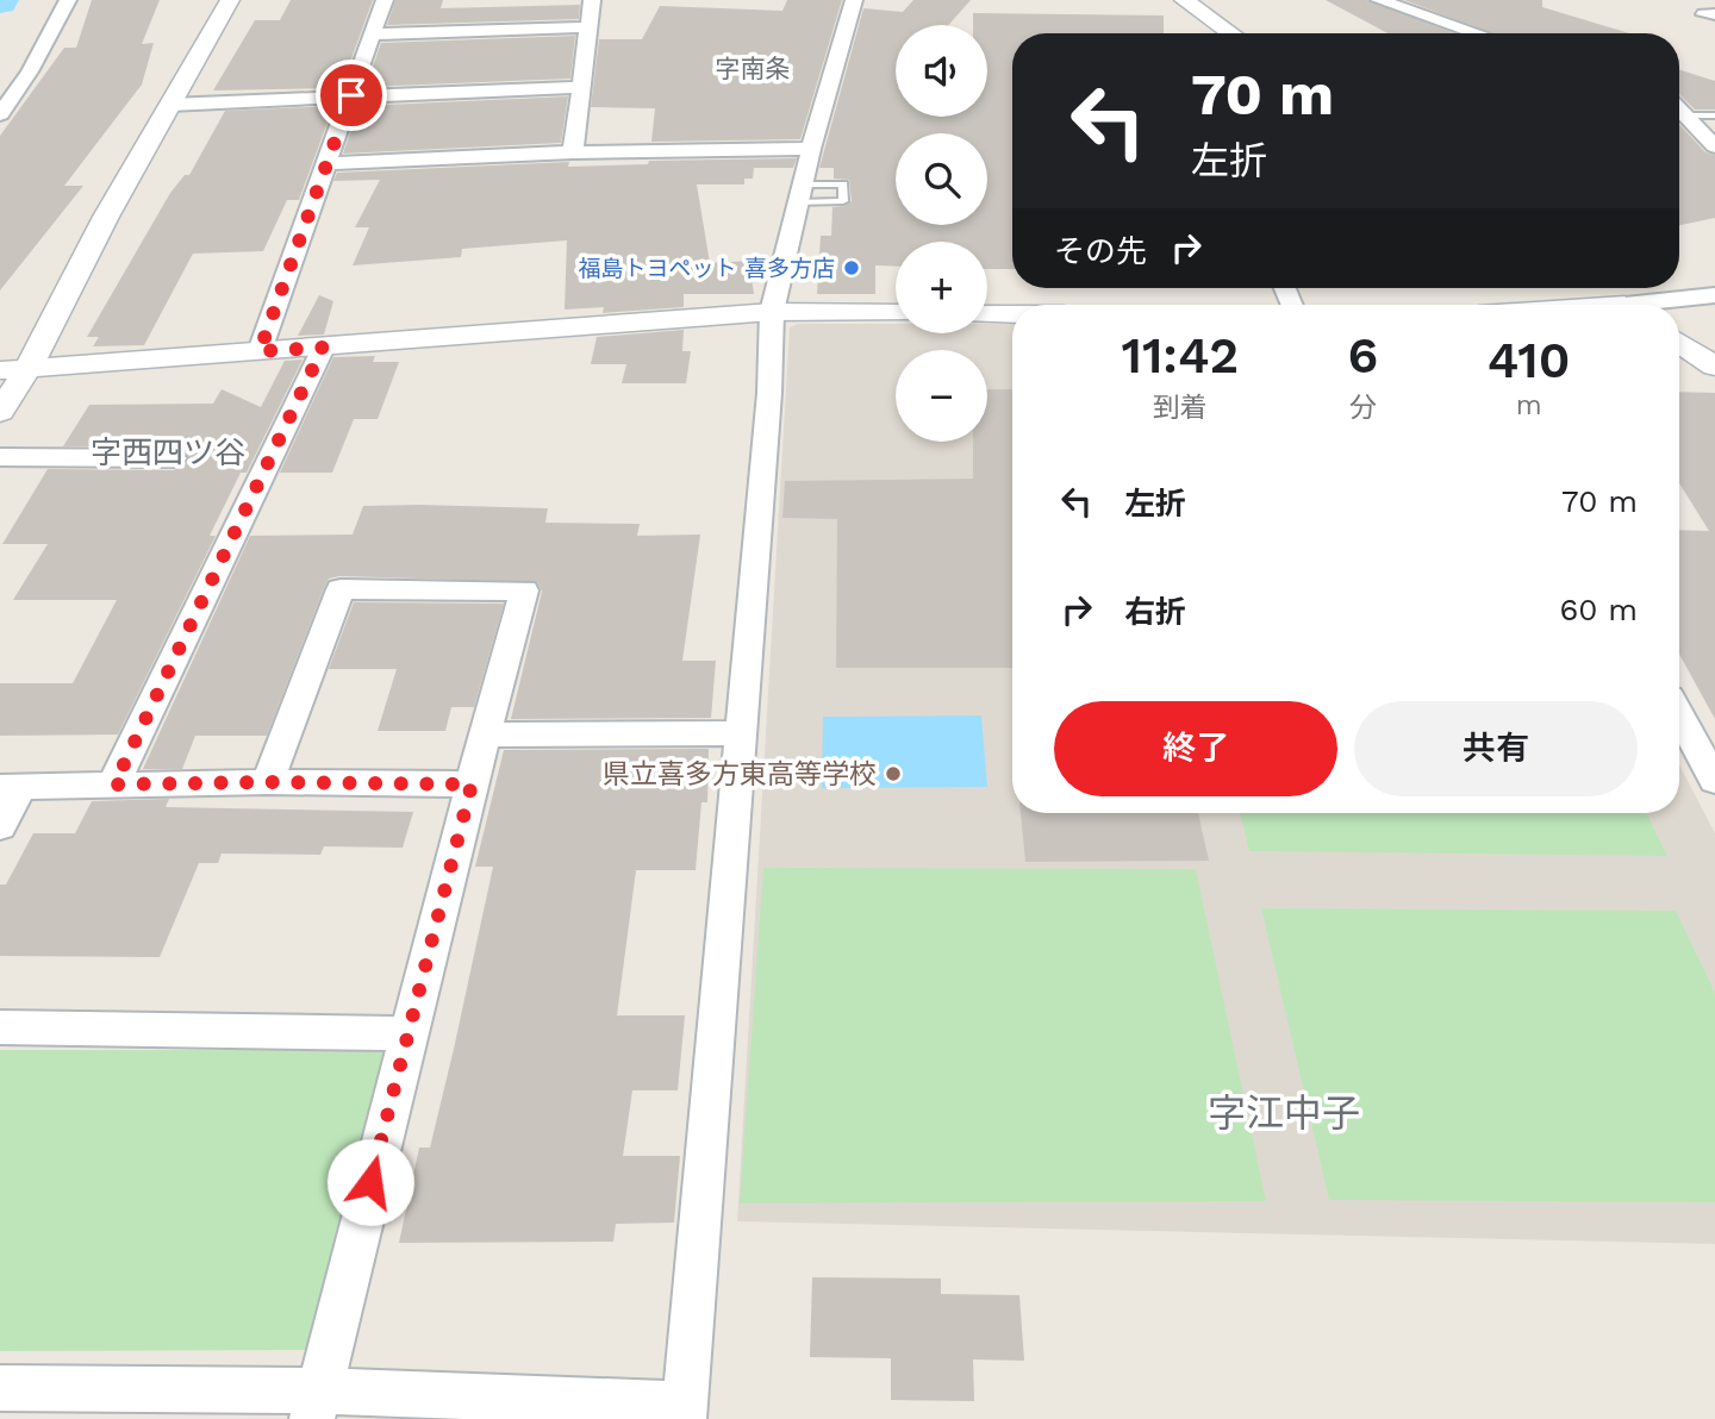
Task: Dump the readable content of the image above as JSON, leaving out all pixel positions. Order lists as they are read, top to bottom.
{
  "districts": ["字南条", "字西四ツ谷", "字江中子"],
  "places": ["福島トヨペット 喜多方店", "県立喜多方東高等学校"],
  "page": {
    "map_buttons": ["+", "−"],
    "turn": ["70 m", "左折"],
    "then": "その先",
    "eta": [
      "11:42",
      "到着",
      "6",
      "分",
      "410",
      "m"
    ],
    "list": [
      {
        "name": "左折",
        "value": "70 m"
      },
      {
        "name": "右折",
        "value": "60 m"
      }
    ],
    "buttons": ["終了", "共有"]
  }
}
